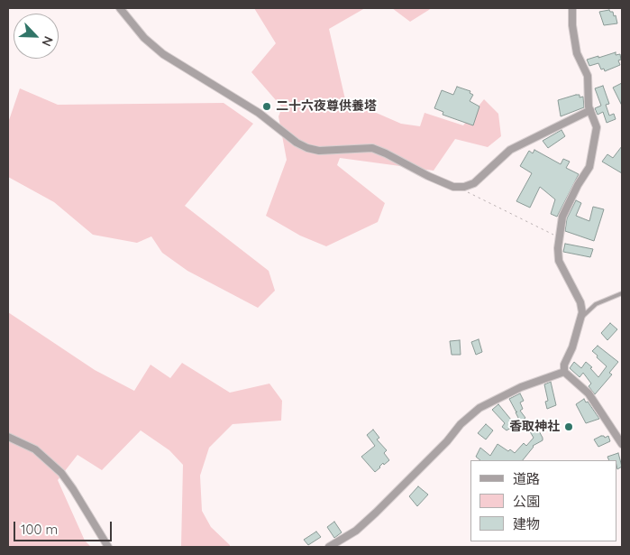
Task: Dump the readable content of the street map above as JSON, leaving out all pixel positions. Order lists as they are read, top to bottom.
{
  "places": ["二十六夜尊供養塔", "香取神社"],
  "legend": ["道路", "公園", "建物"],
  "scale_bar": "100 m",
  "north": "bottom right"
}
